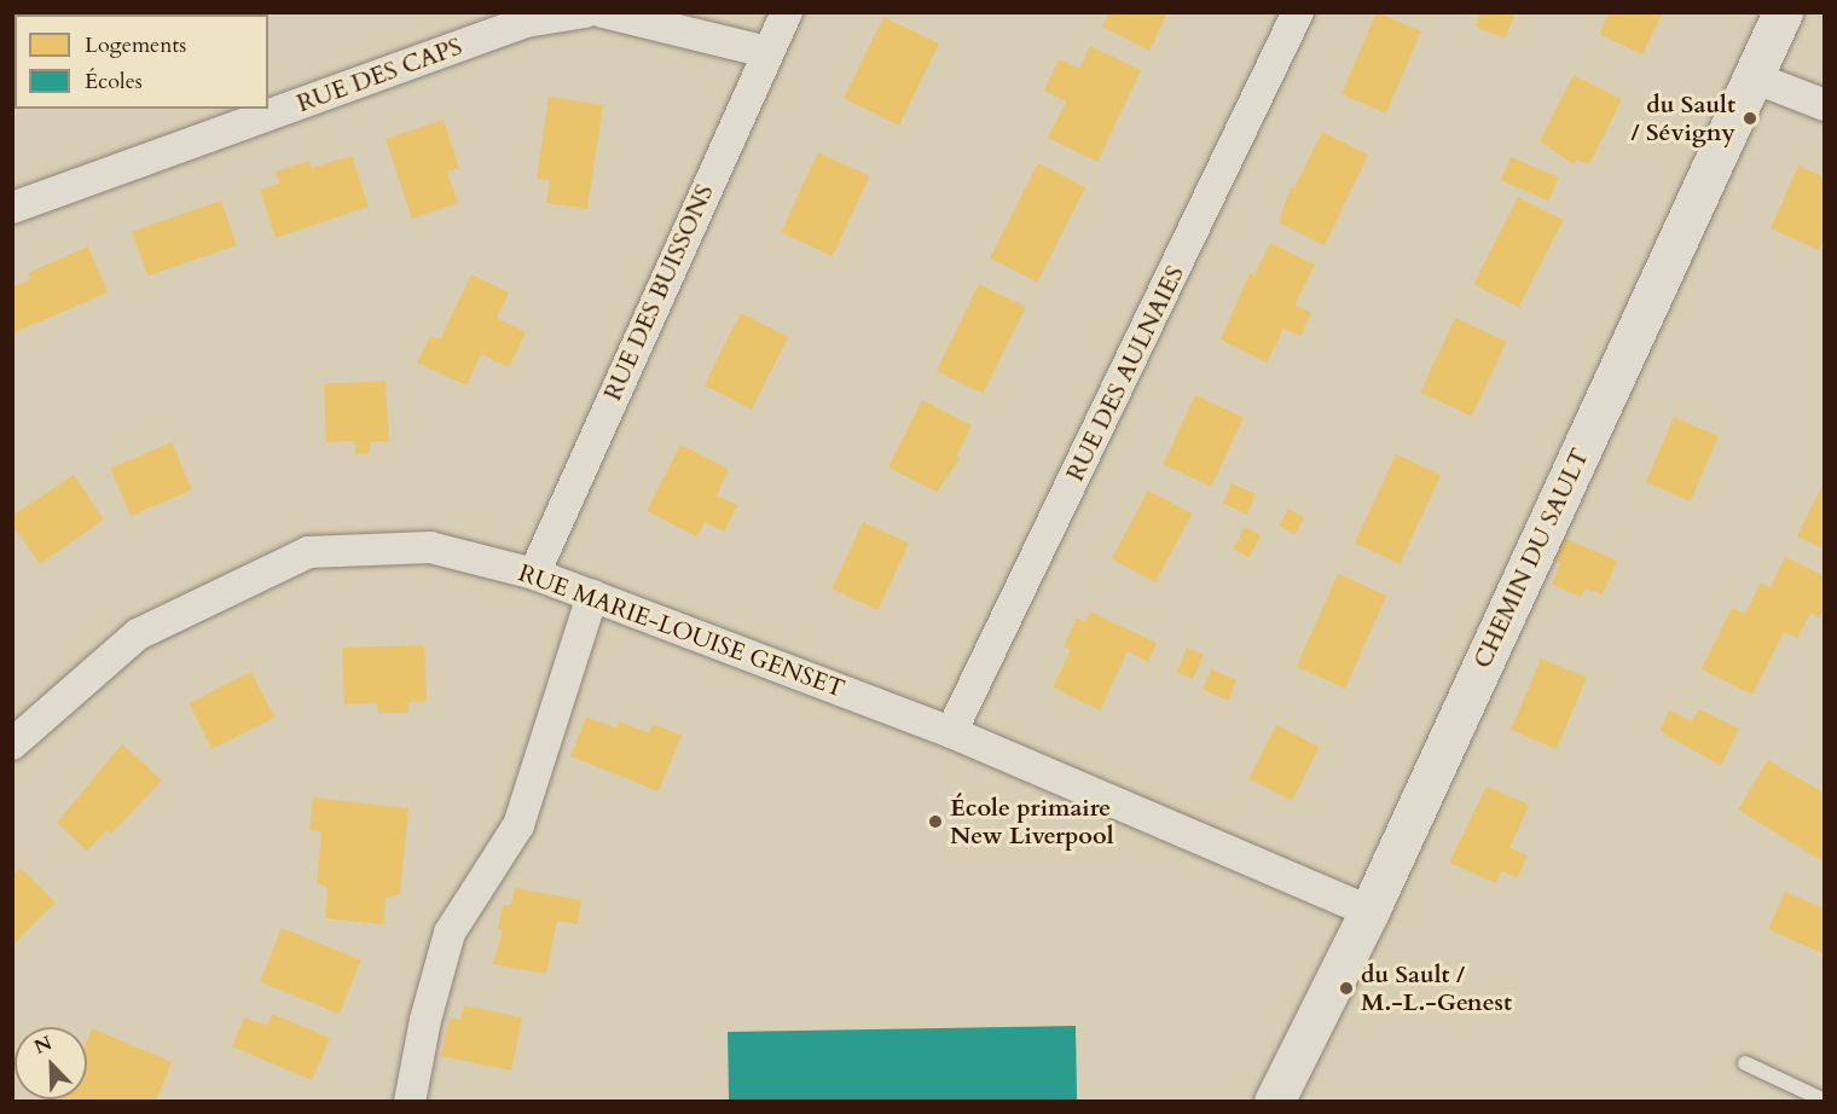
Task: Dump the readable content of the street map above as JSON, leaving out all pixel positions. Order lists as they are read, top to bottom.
{
  "streets": {
    "street": [
      "RUE DES CAPS",
      "RUE DES BUISSONS",
      "RUE DES AULNAIES",
      "CHEMIN DU SAULT",
      "RUE MARIE-LOUISE GENSET"
    ]
  },
  "crossings": [
    ["RUE DES BUISSONS", "RUE MARIE-LOUISE GENSET"],
    ["RUE DES AULNAIES", "RUE MARIE-LOUISE GENSET"],
    ["CHEMIN DU SAULT", "RUE MARIE-LOUISE GENSET"]
  ],
  "places": ["du Sault / Sévigny", "École primaire New Liverpool", "du Sault / M.-L.-Genest"],
  "legend": ["Logements", "Écoles"],
  "north": "top left"
}
